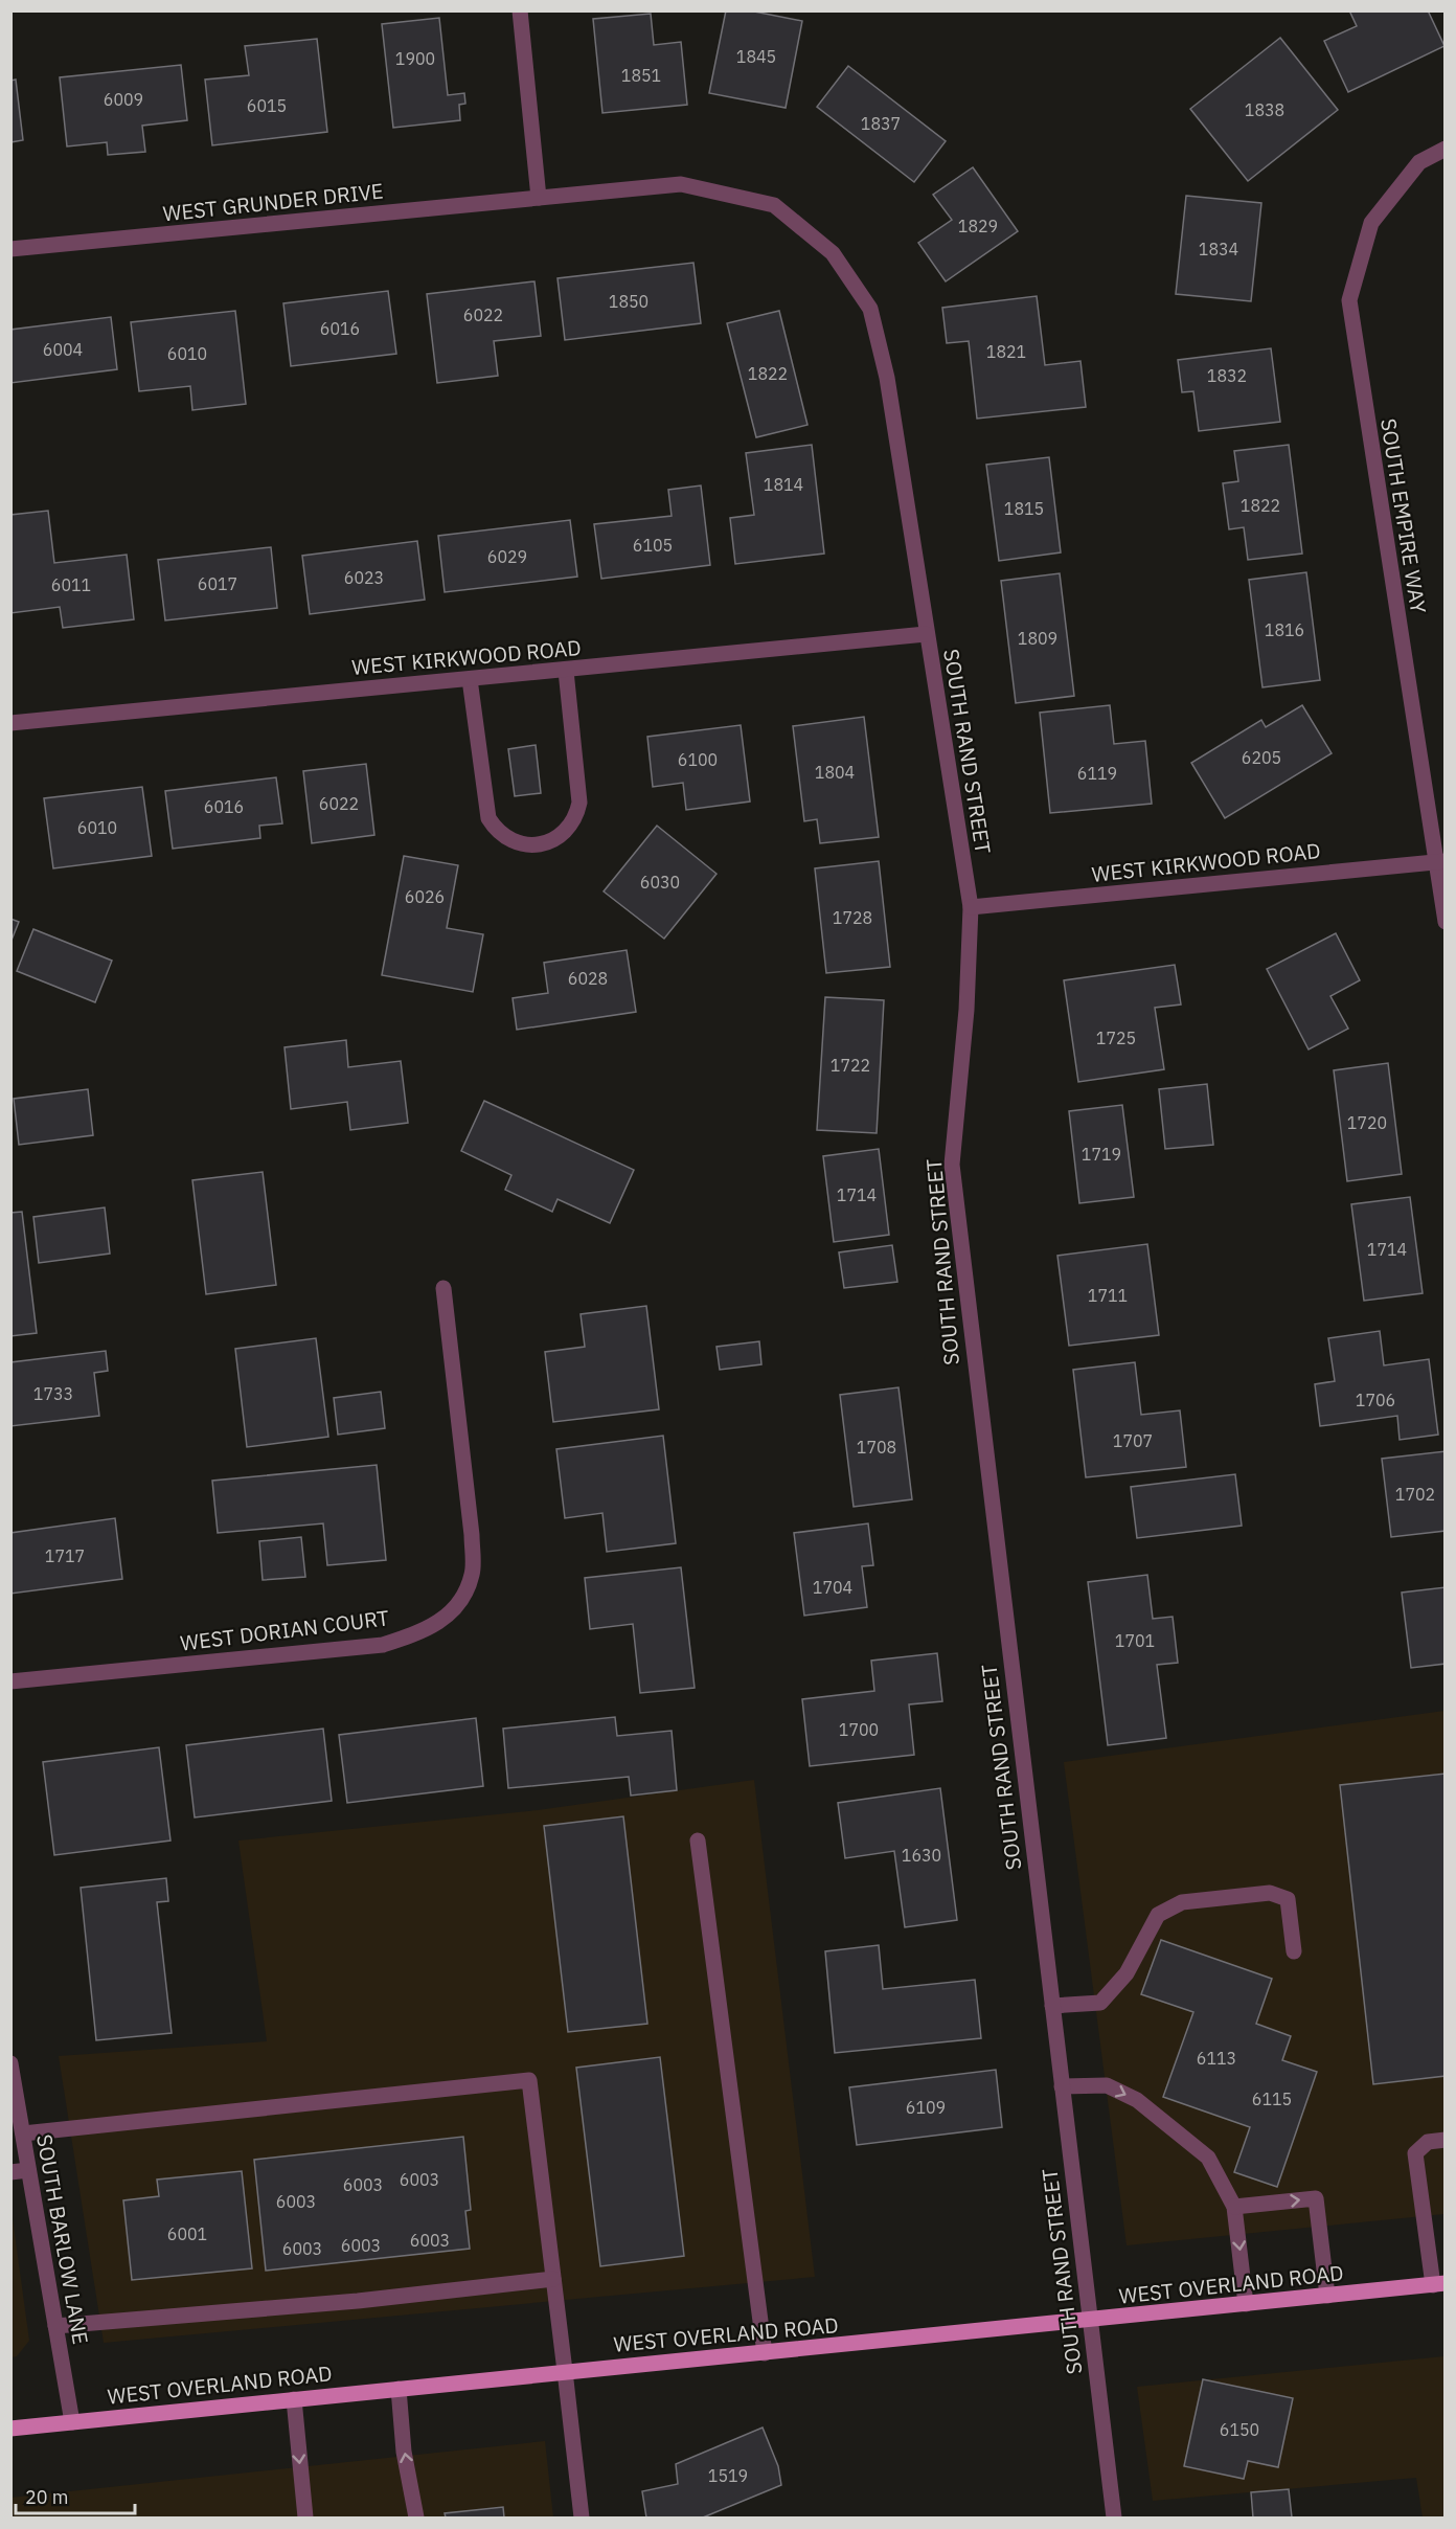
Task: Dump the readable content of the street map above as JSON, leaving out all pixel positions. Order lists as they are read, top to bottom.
{
  "streets": {
    "main road": ["WEST OVERLAND ROAD"],
    "street": [
      "WEST GRUNDER DRIVE",
      "SOUTH EMPIRE WAY",
      "WEST KIRKWOOD ROAD",
      "SOUTH RAND STREET",
      "WEST DORIAN COURT",
      "SOUTH BARLOW LANE"
    ]
  },
  "crossings": [
    ["WEST GRUNDER DRIVE", "SOUTH RAND STREET"],
    ["SOUTH EMPIRE WAY", "WEST KIRKWOOD ROAD"],
    ["WEST KIRKWOOD ROAD", "SOUTH RAND STREET"],
    ["SOUTH RAND STREET", "WEST OVERLAND ROAD"],
    ["SOUTH BARLOW LANE", "WEST OVERLAND ROAD"]
  ],
  "house_numbers": [
    "1845",
    "1900",
    "1851",
    "6009",
    "6015",
    "1838",
    "1837",
    "1829",
    "1834",
    "1850",
    "6022",
    "6016",
    "6004",
    "1821",
    "6010",
    "1822",
    "1832",
    "1814",
    "1822",
    "1815",
    "6105",
    "6029",
    "6023",
    "6017",
    "6011",
    "1816",
    "1809",
    "6205",
    "6100",
    "1804",
    "6119",
    "6022",
    "6016",
    "6010",
    "6030",
    "6026",
    "1728",
    "6028",
    "1725",
    "1722",
    "1720",
    "1719",
    "1714",
    "1714",
    "1711",
    "1733",
    "1706",
    "1707",
    "1708",
    "1702",
    "1717",
    "1704",
    "1701",
    "1700",
    "1630",
    "6113",
    "6115",
    "6109",
    "6003",
    "6003",
    "6003",
    "6001",
    "6003",
    "6003",
    "6003",
    "6150",
    "1519"
  ],
  "scale_bar": "20 m"
}
